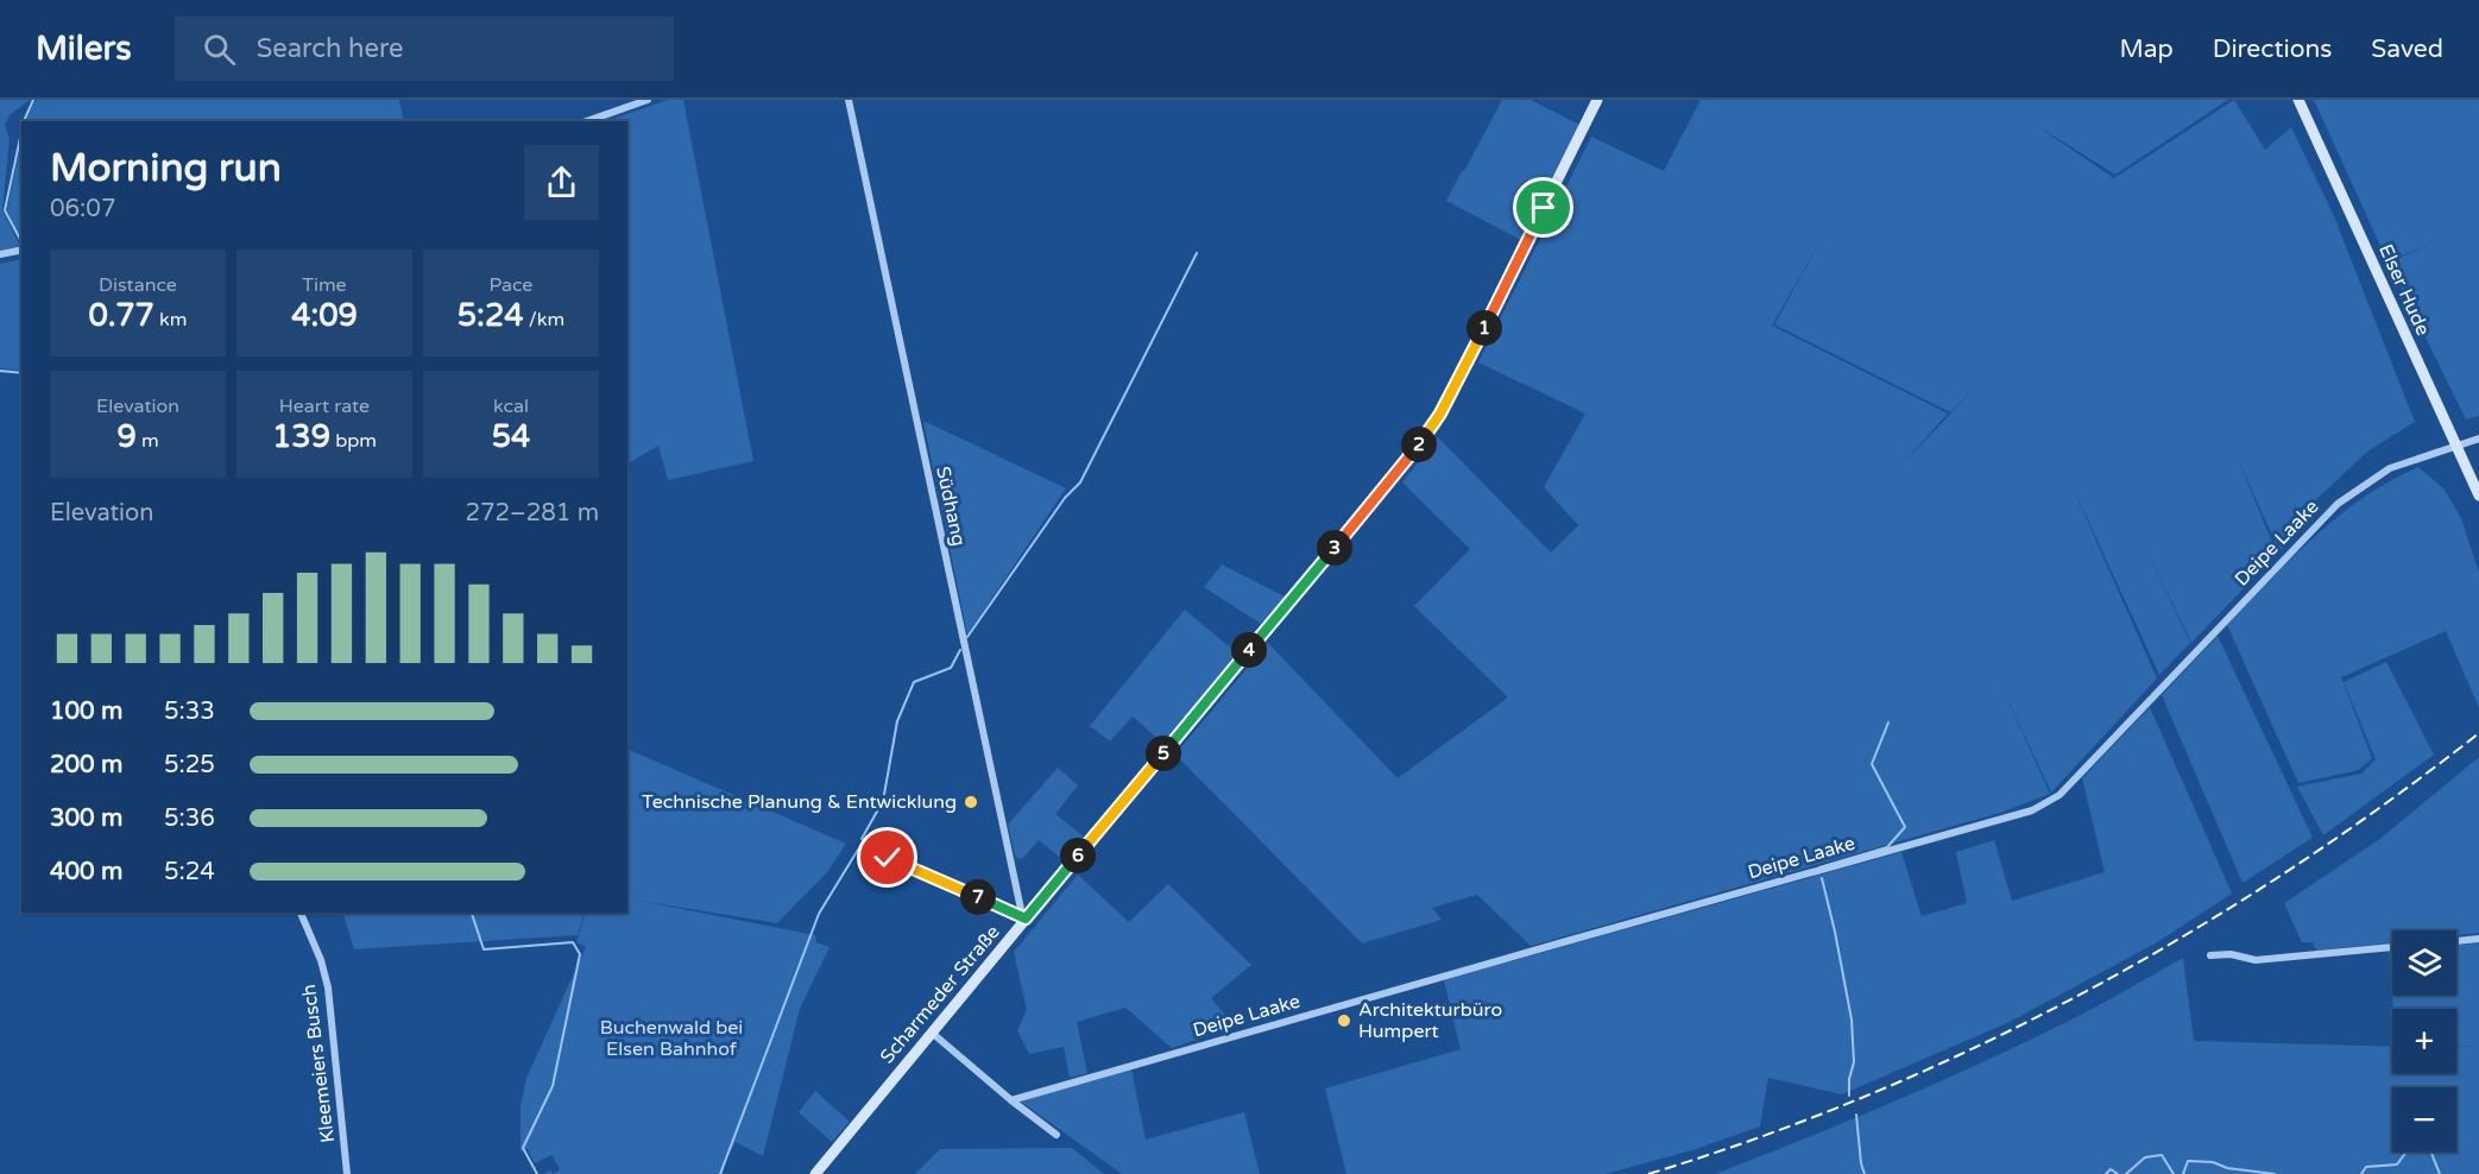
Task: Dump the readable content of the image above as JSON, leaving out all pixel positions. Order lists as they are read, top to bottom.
{
  "streets": {
    "street": [
      "Elser Hude",
      "Südhang",
      "Deipe Laake",
      "Scharmeder Straße",
      "Kleemeiers Busch"
    ]
  },
  "crossings": [
    ["Elser Hude", "Deipe Laake"],
    ["Südhang", "Scharmeder Straße"]
  ],
  "parks": ["Buchenwald bei Elsen Bahnhof"],
  "places": ["Technische Planung & Entwicklung", "Architekturbüro Humpert"],
  "page": {
    "header": "Milers",
    "search": "Search here",
    "nav": ["Map", "Directions", "Saved"],
    "heading": ["Morning run", "06:07"],
    "stats": [
      ["Distance", "0.77 km"],
      ["Time", "4:09"],
      ["Pace", "5:24 /km"],
      ["Elevation", "9 m"],
      ["Heart rate", "139 bpm"],
      ["kcal", "54"]
    ],
    "pins": [
      "1",
      "2",
      "3",
      "4",
      "5",
      "6",
      "7"
    ],
    "chart": ["Elevation", "272–281 m"],
    "list": [
      {
        "name": "100 m",
        "note": "5:33"
      },
      {
        "name": "200 m",
        "note": "5:25"
      },
      {
        "name": "300 m",
        "note": "5:36"
      },
      {
        "name": "400 m",
        "note": "5:24"
      }
    ],
    "map_buttons": ["+", "−"]
  }
}
